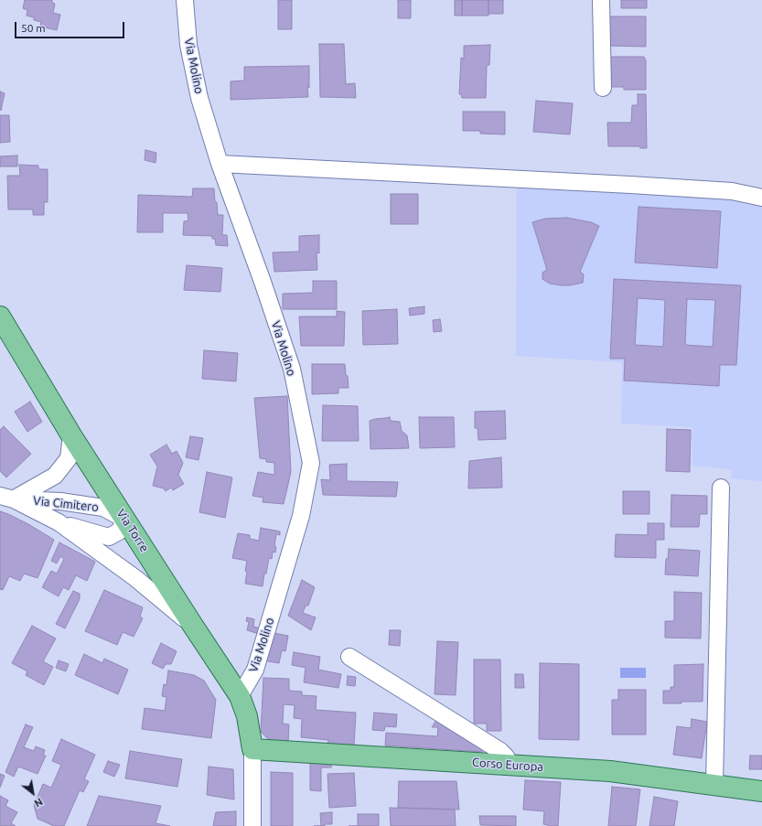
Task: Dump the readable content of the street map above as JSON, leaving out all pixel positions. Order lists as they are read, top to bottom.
{
  "streets": {
    "main road": ["Via Torre", "Corso Europa"],
    "street": ["Via Molino", "Via Cimitero"]
  },
  "crossings": [
    ["Via Molino", "Via Torre"],
    ["Via Cimitero", "Via Torre"],
    ["Via Torre", "Corso Europa"]
  ],
  "scale_bar": "50 m",
  "north": "bottom right"
}
